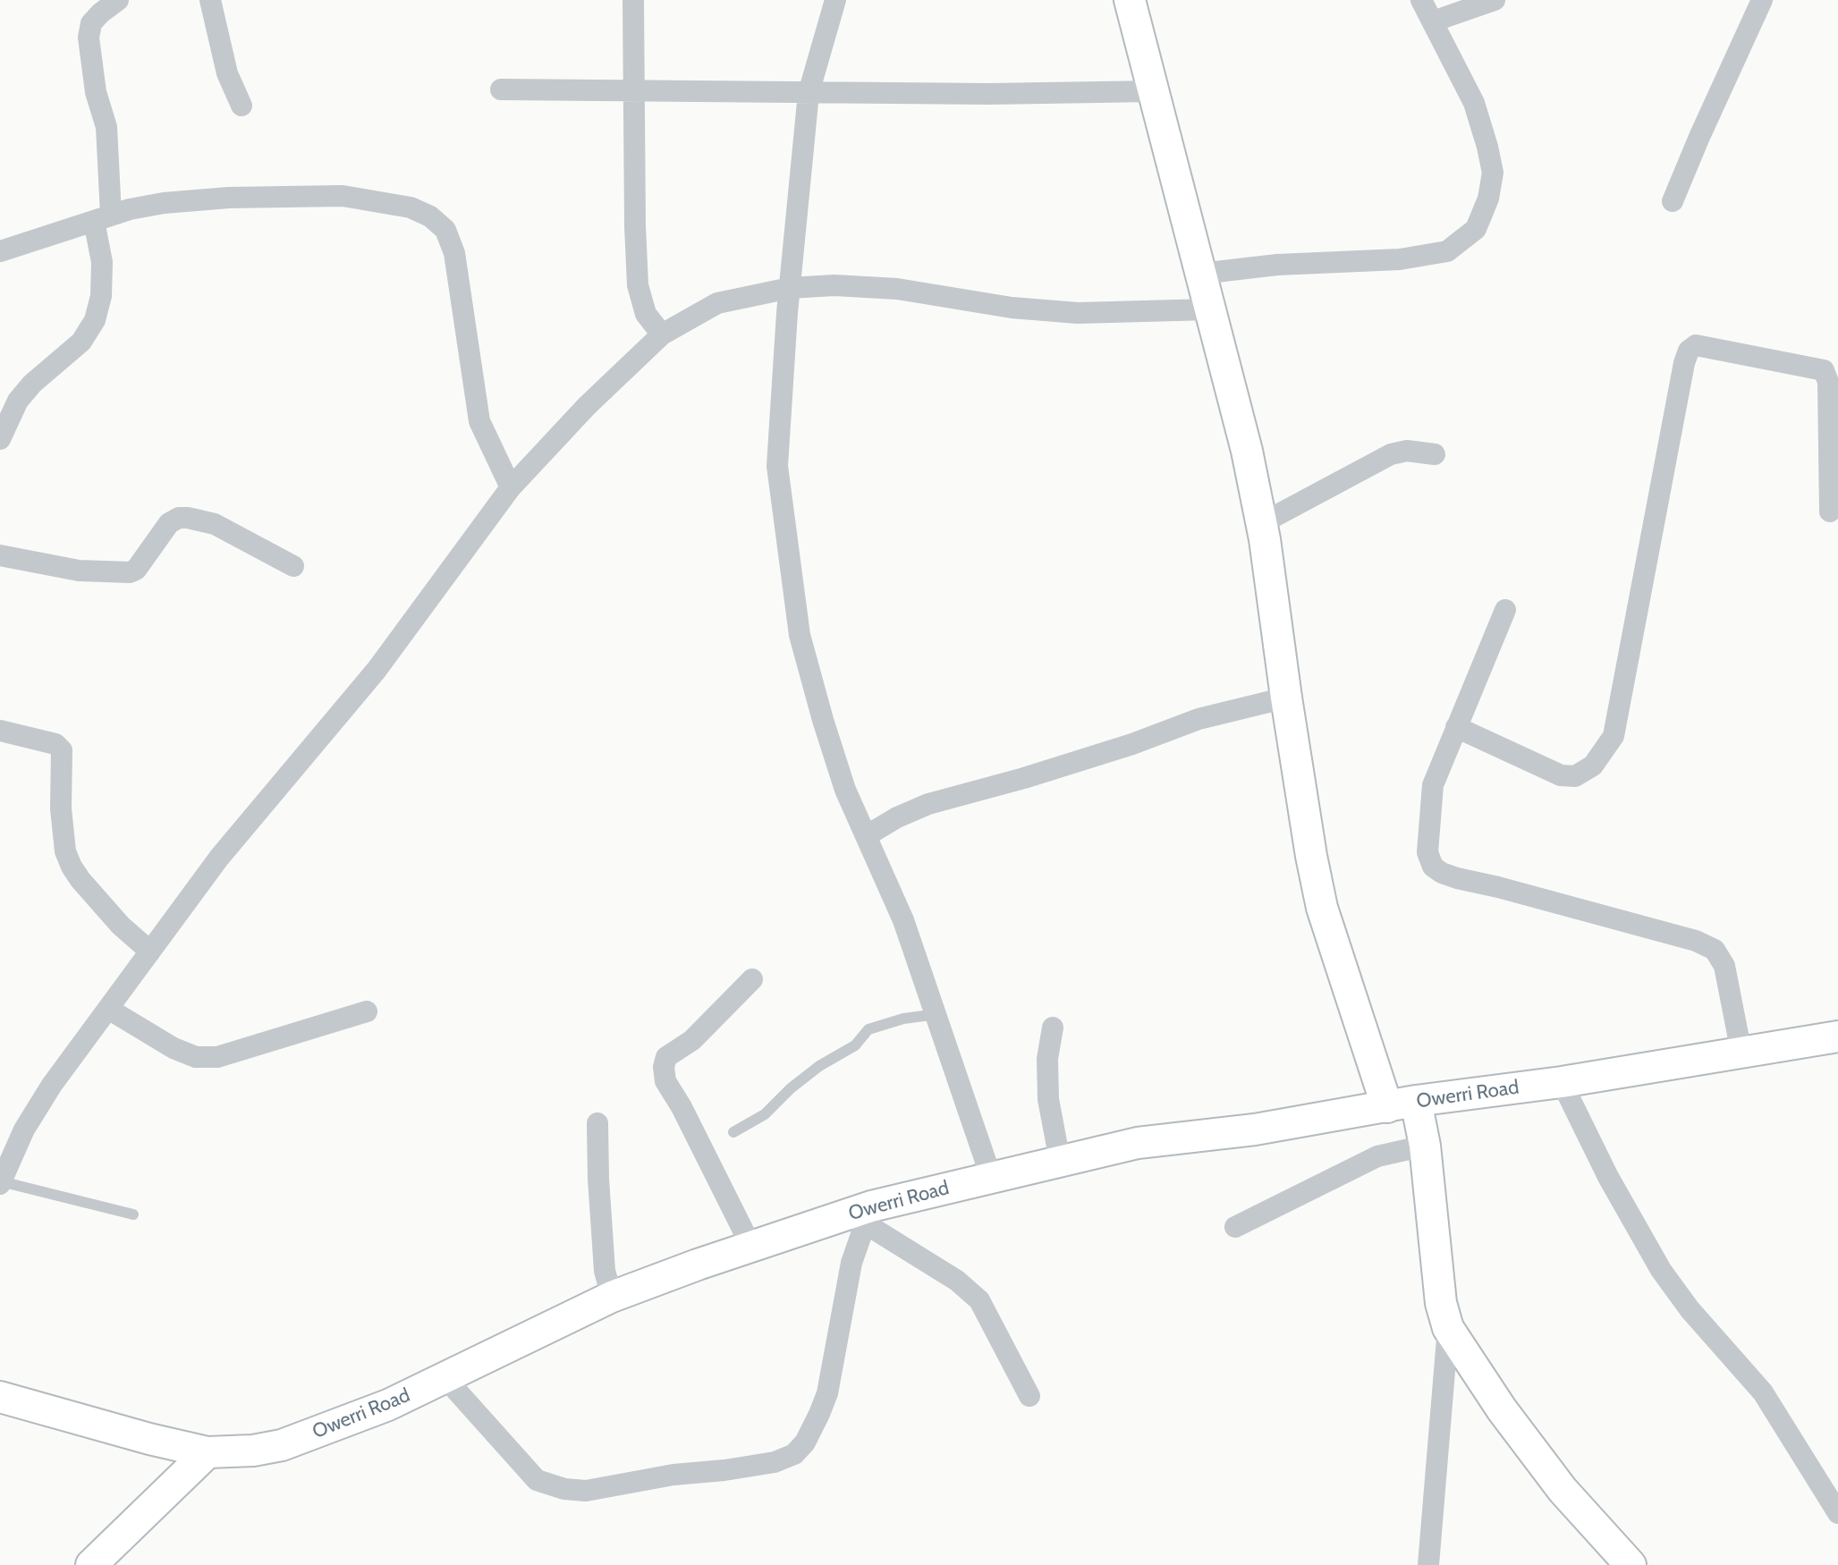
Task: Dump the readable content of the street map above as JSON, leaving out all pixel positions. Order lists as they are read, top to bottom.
{
  "streets": {
    "main road": ["Owerri Road"]
  }
}
